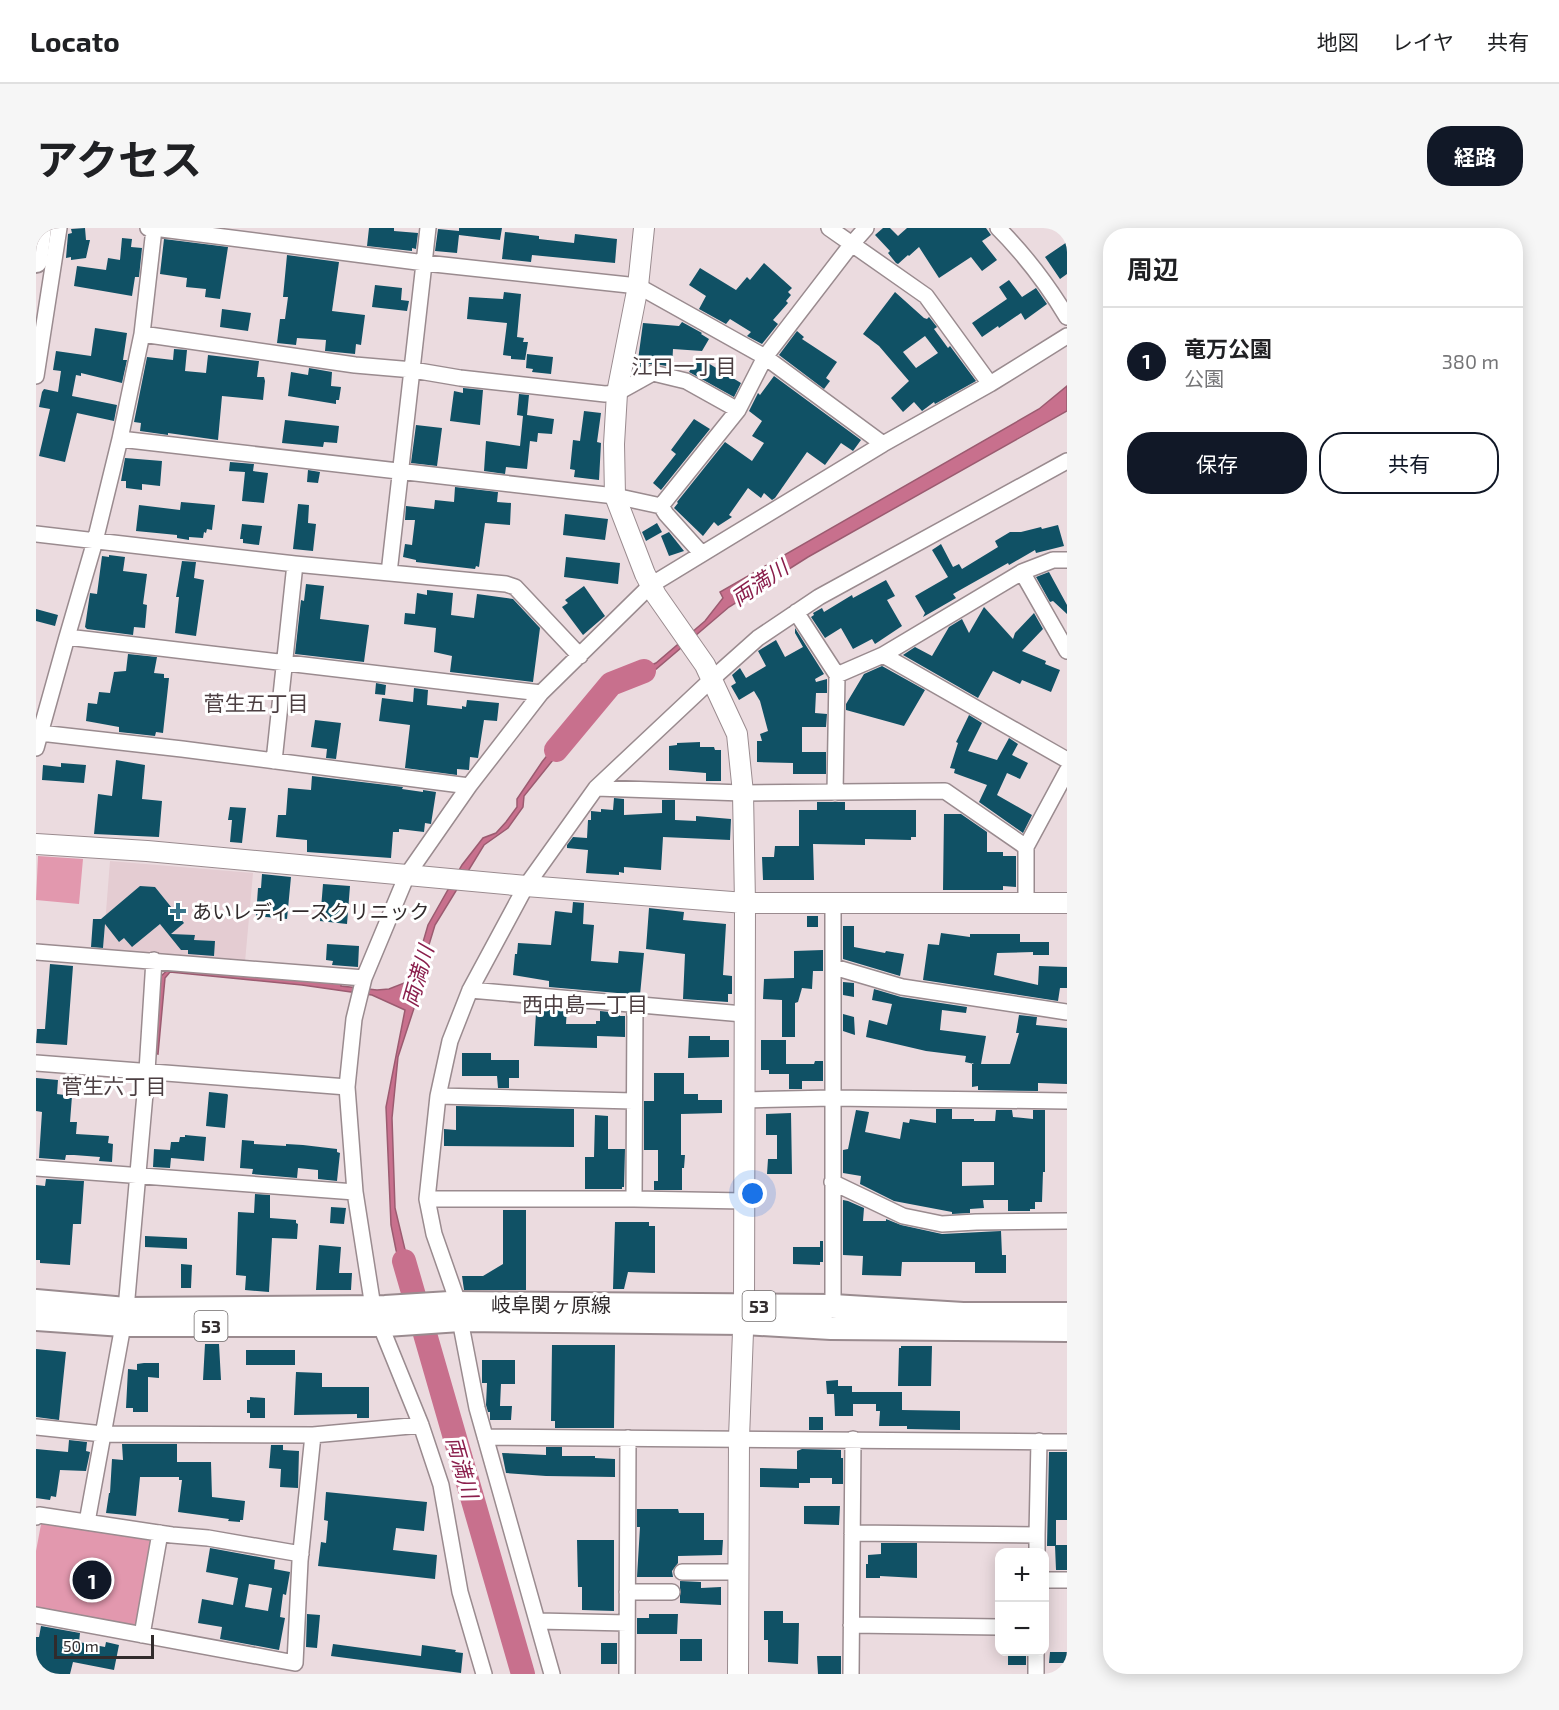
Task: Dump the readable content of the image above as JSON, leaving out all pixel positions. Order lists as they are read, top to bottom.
{
  "streets": {
    "main road": ["岐阜関ヶ原線", "53"]
  },
  "districts": [
    "江口一丁目",
    "菅生五丁目",
    "西中島一丁目",
    "菅生六丁目"
  ],
  "water": ["両満川"],
  "places": {
    "health": ["あいレディースクリニック"]
  },
  "scale_bar": "50 m",
  "page": {
    "header": "Locato",
    "nav": ["地図", "レイヤ", "共有"],
    "title": "アクセス",
    "buttons": [
      "経路",
      ["保存", "共有"]
    ],
    "heading": "周辺",
    "list": [
      {
        "mark": "1",
        "name": "竜万公園",
        "note": "公園",
        "value": "380 m"
      }
    ],
    "map_buttons": ["+", "−"],
    "pins": "1",
    "scale": "50 m"
  }
}
